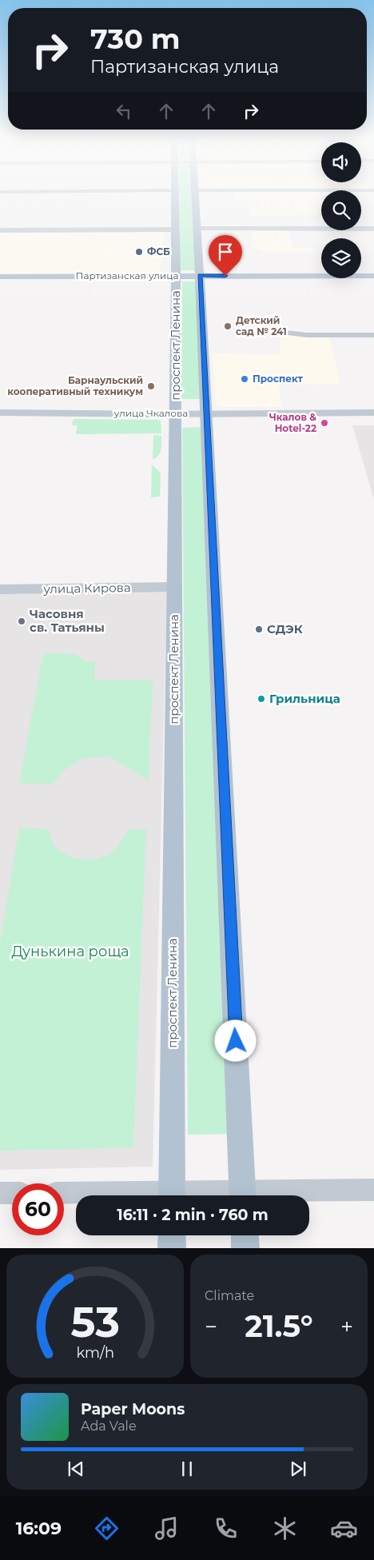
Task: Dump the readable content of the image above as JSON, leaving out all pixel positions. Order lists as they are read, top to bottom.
{
  "streets": {
    "main road": ["Партизанская улица", "проспект Ленина"],
    "street": ["улица Чкалова", "улица Кирова"]
  },
  "crossings": [
    ["Партизанская улица", "проспект Ленина"],
    ["проспект Ленина", "улица Чкалова"],
    ["проспект Ленина", "улица Кирова"]
  ],
  "parks": ["Дунькина роща"],
  "places": [
    "ФСБ",
    "Детский сад № 241",
    "Проспект",
    "Барнаульский кооперативный техникум",
    "Чкалов & Hotel-22",
    "Часовня св. Татьяны",
    "СДЭК",
    "Грильница"
  ],
  "page": {
    "turn": ["730 m", "Партизанская улица"],
    "limit": "60",
    "trip": "16:11 · 2 min · 760 m",
    "tile": "Climate",
    "heat": ["−", "21.5°", "+"],
    "song": ["Paper Moons", "Ada Vale"],
    "tabs": "16:09",
    "gauge": ["53", "km/h"]
  }
}
